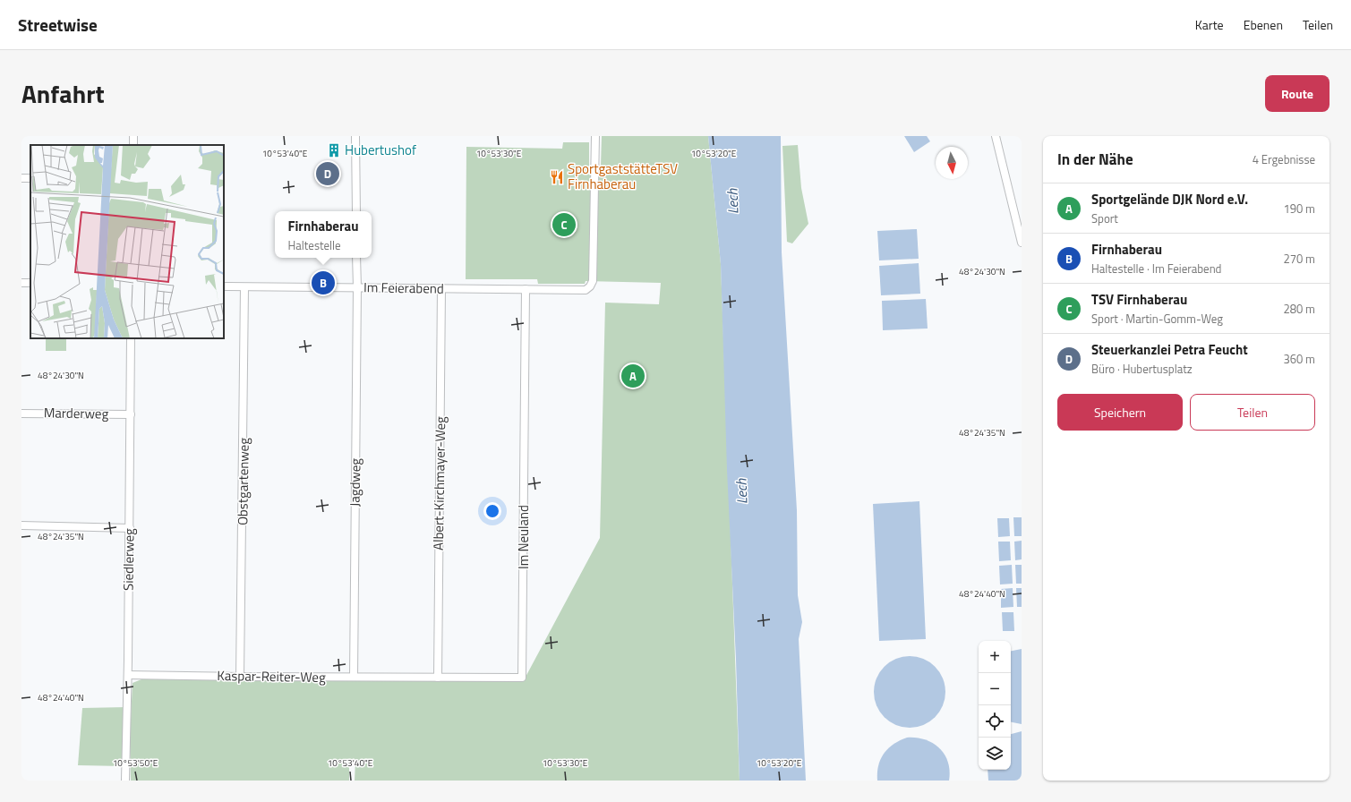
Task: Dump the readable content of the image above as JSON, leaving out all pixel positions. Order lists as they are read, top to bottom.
{
  "streets": {
    "street": [
      "Im Feierabend",
      "Marderweg",
      "Obstgartenweg",
      "Jagdweg",
      "Albert-Kirchmayer-Weg",
      "Im Neuland",
      "Siedlerweg",
      "Kaspar-Reiter-Weg"
    ]
  },
  "crossings": [
    ["Im Feierabend", "Obstgartenweg"],
    ["Im Feierabend", "Jagdweg"],
    ["Im Feierabend", "Albert-Kirchmayer-Weg"],
    ["Im Feierabend", "Im Neuland"],
    ["Marderweg", "Siedlerweg"],
    ["Obstgartenweg", "Kaspar-Reiter-Weg"],
    ["Jagdweg", "Kaspar-Reiter-Weg"],
    ["Albert-Kirchmayer-Weg", "Kaspar-Reiter-Weg"],
    ["Im Neuland", "Kaspar-Reiter-Weg"],
    ["Siedlerweg", "Kaspar-Reiter-Weg"]
  ],
  "water": ["Lech"],
  "places": {
    "building": ["Hubertushof"],
    "restaurant": ["SportgaststätteTSV Firnhaberau"]
  },
  "north": "bottom",
  "page": {
    "header": "Streetwise",
    "nav": ["Karte", "Ebenen", "Teilen"],
    "title": "Anfahrt",
    "buttons": [
      "Route",
      ["Speichern", "Teilen"]
    ],
    "heading": ["In der Nähe", "4 Ergebnisse"],
    "pins": [
      "D",
      "C",
      "B",
      "A"
    ],
    "list": [
      {
        "mark": "A",
        "name": "Sportgelände DJK Nord e.V.",
        "note": "Sport",
        "value": "190 m"
      },
      {
        "mark": "B",
        "name": "Firnhaberau",
        "note": "Haltestelle · Im Feierabend",
        "value": "270 m"
      },
      {
        "mark": "C",
        "name": "TSV Firnhaberau",
        "note": "Sport · Martin-Gomm-Weg",
        "value": "280 m"
      },
      {
        "mark": "D",
        "name": "Steuerkanzlei Petra Feucht",
        "note": "Büro · Hubertusplatz",
        "value": "360 m"
      }
    ],
    "popup": ["Firnhaberau", "Haltestelle"],
    "map_buttons": ["+", "−"]
  },
  "coordinates": [
    "10°53'40\"E",
    "10°53'30\"E",
    "10°53'20\"E",
    "48°24'30\"N",
    "48°24'35\"N",
    "48°24'40\"N",
    "10°53'50\"E"
  ]
}
